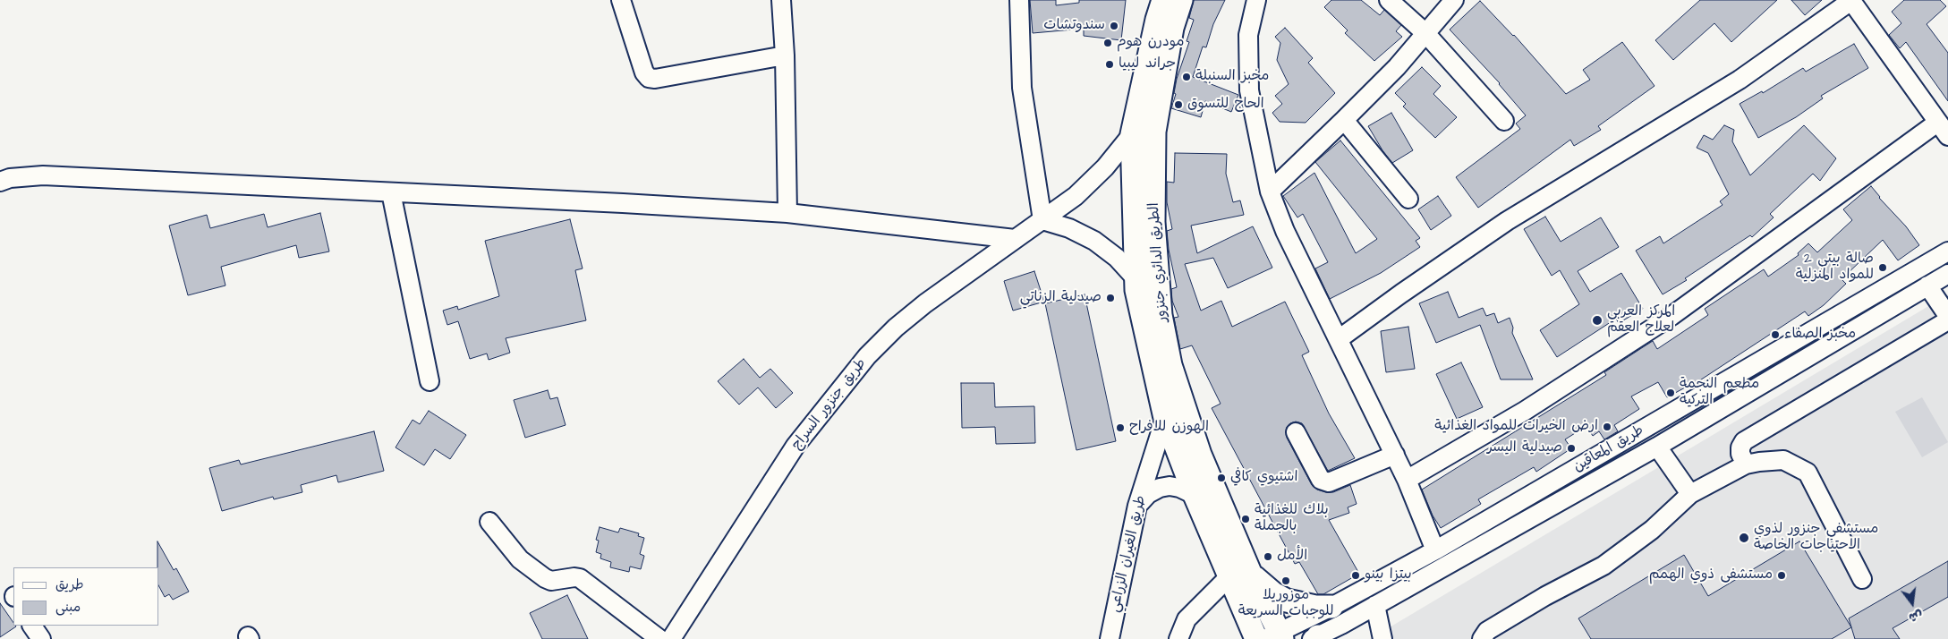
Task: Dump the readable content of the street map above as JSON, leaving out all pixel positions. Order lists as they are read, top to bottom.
{
  "streets": {
    "main road": ["الطريق الدائري جنزور"],
    "street": ["طريق جنزور السراج", "طريق المعاقين", "طريق الغيران الزراعي"]
  },
  "crossings": [
    ["الطريق الدائري جنزور", "طريق جنزور السراج"],
    ["الطريق الدائري جنزور", "طريق المعاقين"],
    ["الطريق الدائري جنزور", "طريق الغيران الزراعي"]
  ],
  "places": [
    "سندوتشات",
    "مودرن هوم",
    "جراند ليبيا",
    "مخبز السنبلة",
    "الحاج للتسوق",
    "صالة بيتي 2 للمواد المنزلية",
    "صيدلية الزناتي",
    "المركز العربي لعلاج العقم",
    "مخبز الصفاء",
    "مطعم النجمة التركية",
    "ارض الخيرات للمواد الغذائية",
    "الهوزن للافراح",
    "صيدلية اليسر",
    "اشتيوي كافي",
    "بلاك للغذائية بالجملة",
    "مستشفي جنزور لذوي الاحتياجات الخاصة",
    "الأمل",
    "بيتزا بينو",
    "مستشفى ذوي الهمم",
    "موزوريلا للوجبات السريعة"
  ],
  "legend": ["طريق", "مبنى"],
  "north": "bottom"
}
